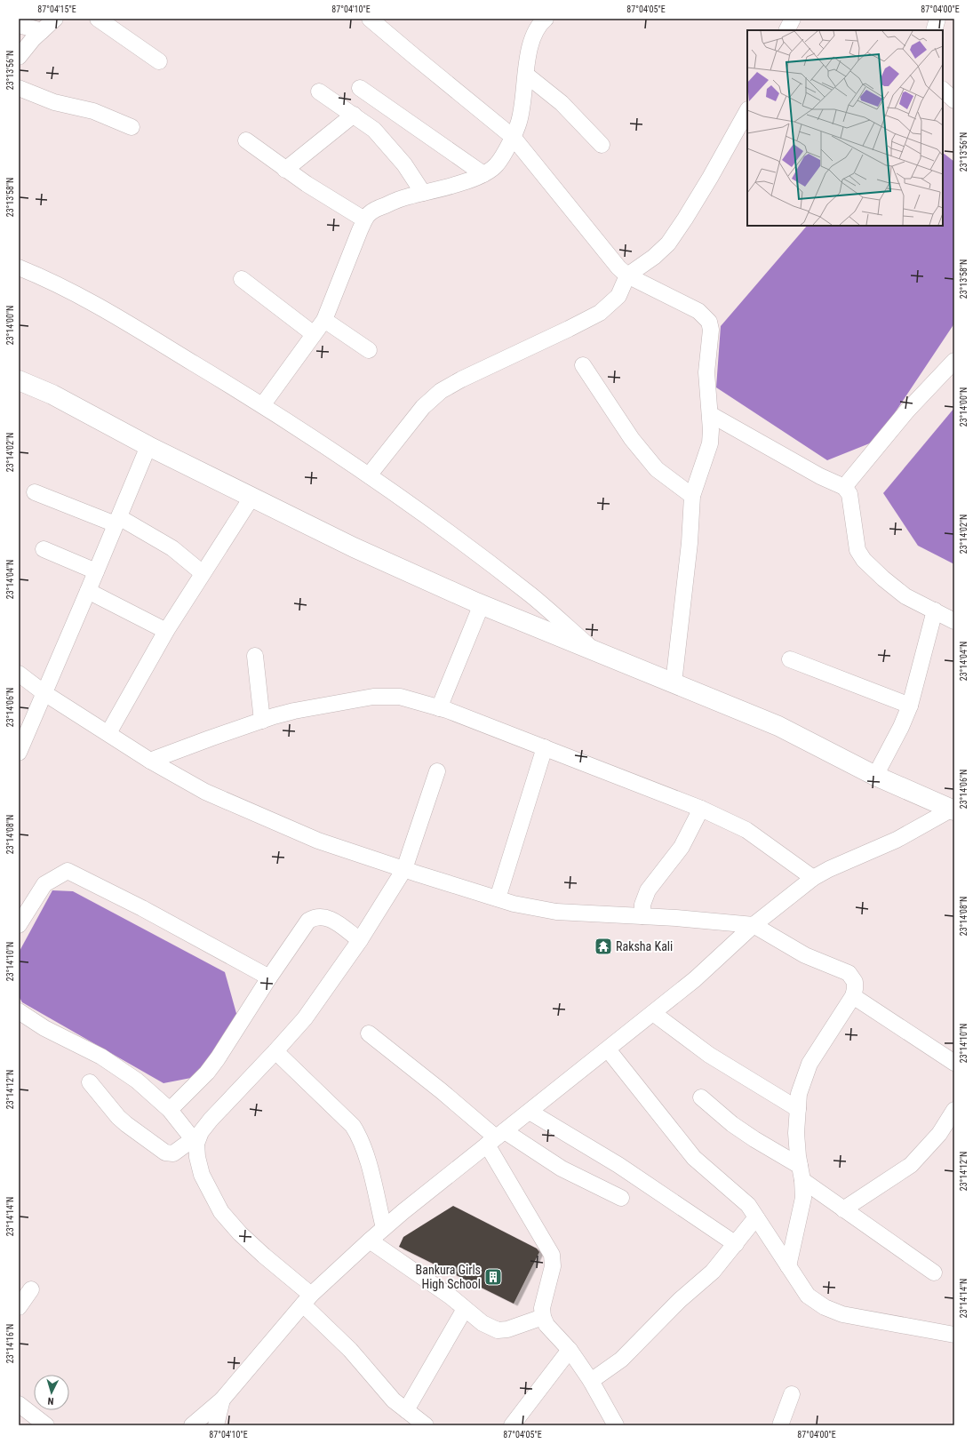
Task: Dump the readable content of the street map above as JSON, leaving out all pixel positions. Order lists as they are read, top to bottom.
{
  "places": {
    "temple": ["Raksha Kali"],
    "building": ["Bankura Girls High School"]
  },
  "north": "bottom",
  "coordinates": [
    "87°04'15\"E",
    "87°04'10\"E",
    "87°04'05\"E",
    "87°04'00\"E",
    "23°13'56\"N",
    "23°13'58\"N",
    "23°14'00\"N",
    "23°14'02\"N",
    "23°14'04\"N",
    "23°14'06\"N",
    "23°14'08\"N",
    "23°14'10\"N",
    "23°14'12\"N",
    "23°14'14\"N",
    "23°14'16\"N"
  ]
}
